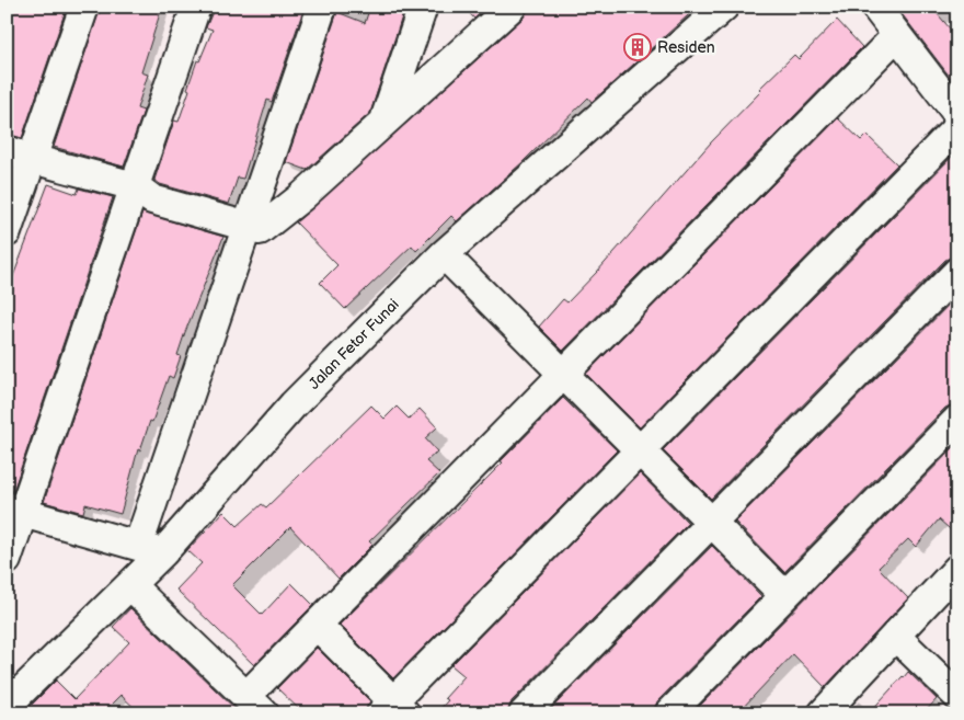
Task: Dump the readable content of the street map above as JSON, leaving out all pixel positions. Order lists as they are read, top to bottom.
{
  "streets": {
    "street": ["Jalan Fetor Funai"]
  },
  "places": {
    "building": ["Residen"]
  }
}
